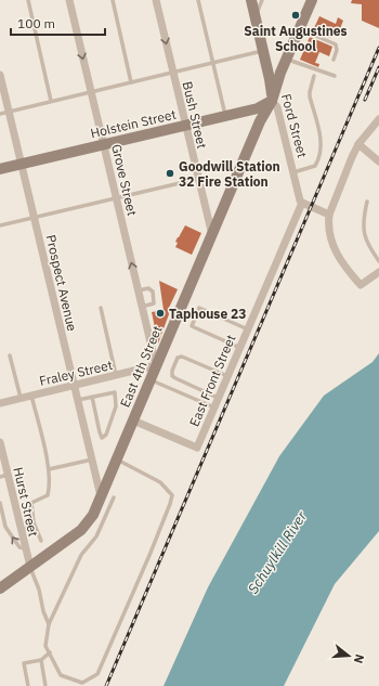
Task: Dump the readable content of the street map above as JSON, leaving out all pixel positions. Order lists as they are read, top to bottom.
{
  "streets": {
    "main road": ["Holstein Street", "Ford Street", "East 4th Street"],
    "street": [
      "Bush Street",
      "Grove Street",
      "Prospect Avenue",
      "Fraley Street",
      "East Front Street",
      "Hurst Street"
    ]
  },
  "crossings": [
    ["Bush Street", "Holstein Street"],
    ["Bush Street", "East 4th Street"],
    ["Holstein Street", "Ford Street"],
    ["Holstein Street", "Grove Street"],
    ["Holstein Street", "Prospect Avenue"],
    ["Holstein Street", "East 4th Street"],
    ["Ford Street", "East 4th Street"],
    ["Ford Street", "East Front Street"],
    ["Grove Street", "East 4th Street"],
    ["Grove Street", "Fraley Street"],
    ["Prospect Avenue", "East 4th Street"],
    ["Prospect Avenue", "Fraley Street"],
    ["East 4th Street", "Fraley Street"],
    ["East 4th Street", "East Front Street"],
    ["East 4th Street", "Hurst Street"]
  ],
  "water": ["Schuylkill River"],
  "places": ["Saint Augustines School", "Goodwill Station 32 Fire Station", "Taphouse 23"],
  "scale_bar": "100 m",
  "north": "right"
}
